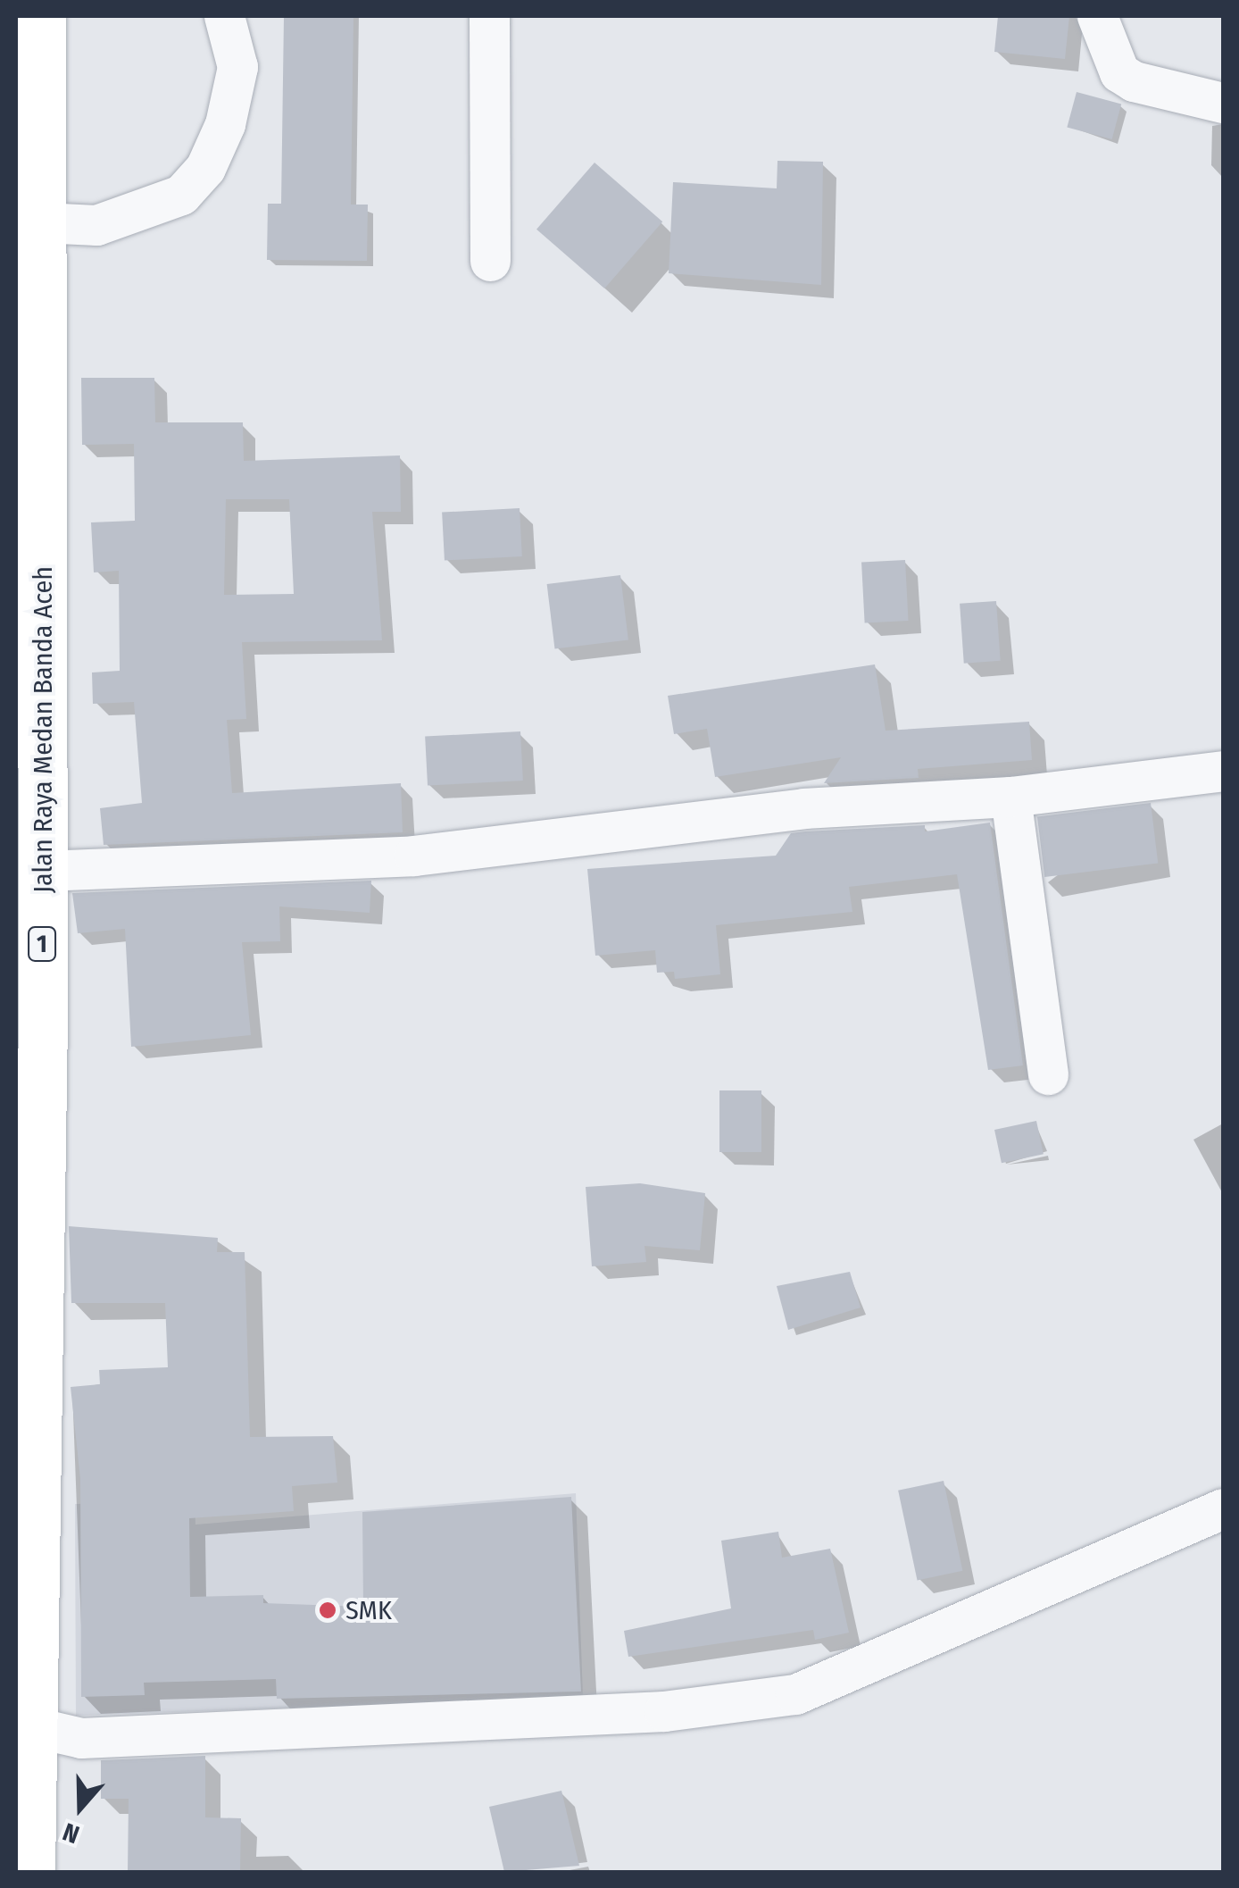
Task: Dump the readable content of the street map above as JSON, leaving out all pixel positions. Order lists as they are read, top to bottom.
{
  "streets": {
    "highway": ["Jalan Raya Medan Banda Aceh", "1"]
  },
  "places": ["SMK"],
  "north": "bottom"
}
